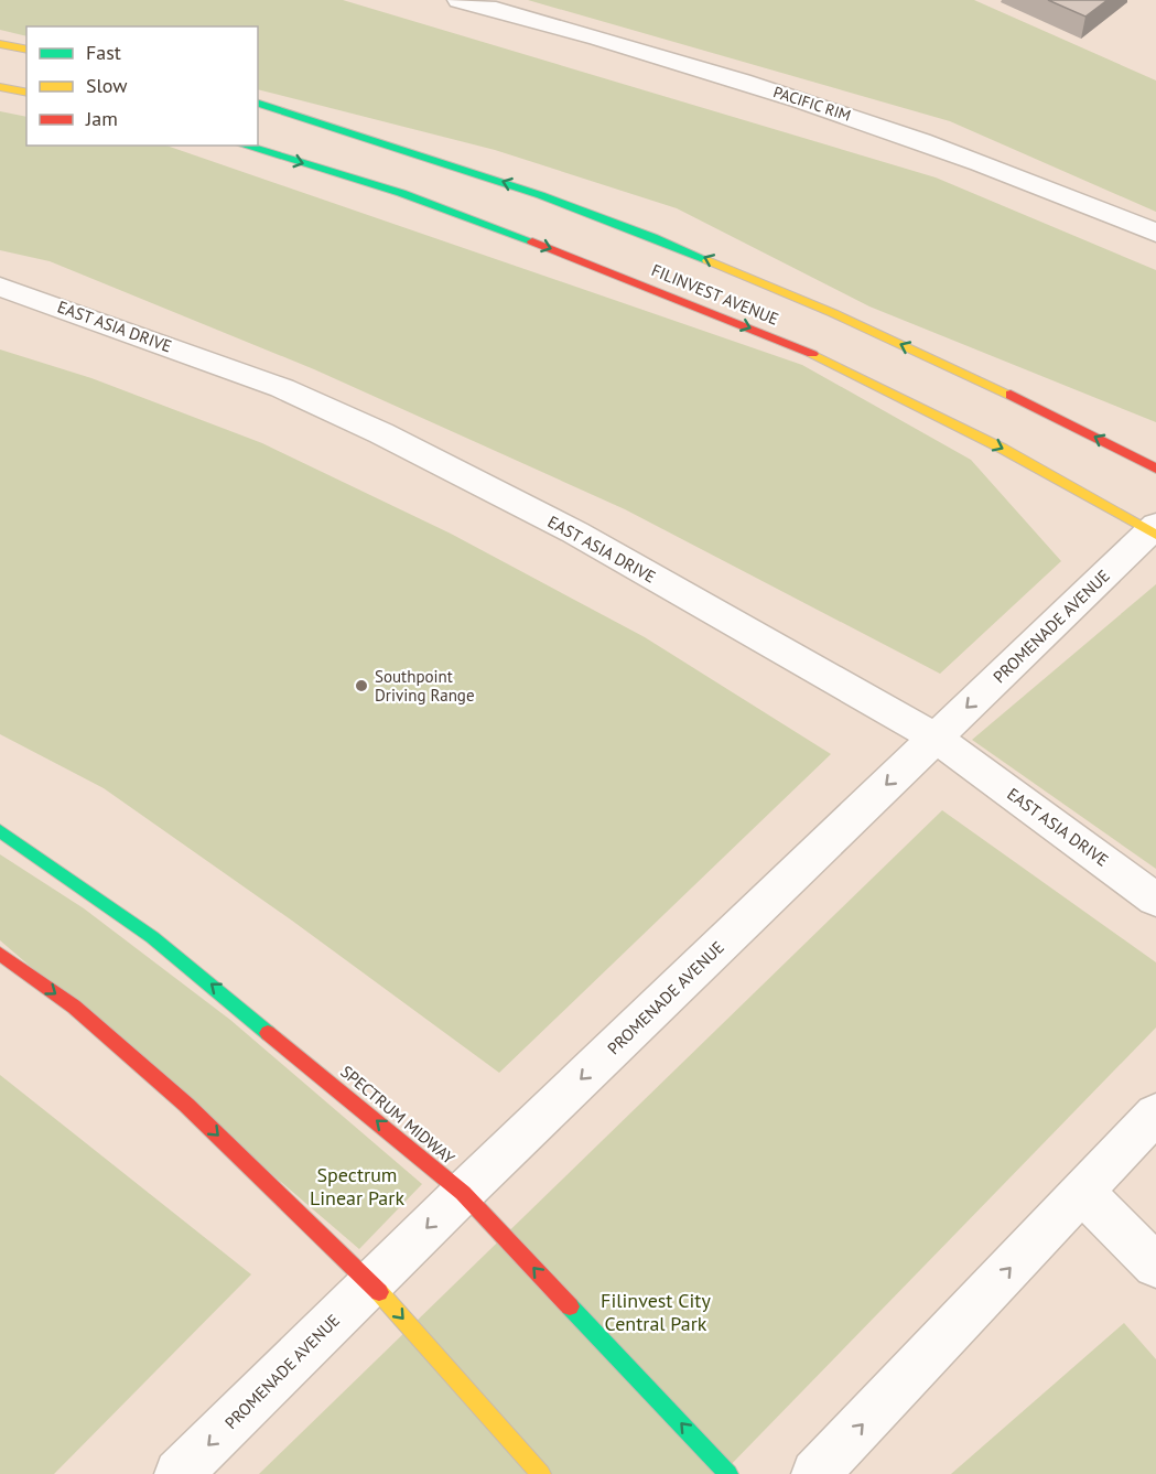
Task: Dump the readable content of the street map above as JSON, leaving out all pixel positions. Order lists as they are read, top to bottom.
{
  "streets": {
    "main road": ["FILINVEST AVENUE", "SPECTRUM MIDWAY"],
    "street": ["PACIFIC RIM", "EAST ASIA DRIVE", "PROMENADE AVENUE"]
  },
  "crossings": [
    ["FILINVEST AVENUE", "PROMENADE AVENUE"],
    ["EAST ASIA DRIVE", "PROMENADE AVENUE"],
    ["PROMENADE AVENUE", "SPECTRUM MIDWAY"]
  ],
  "one_way": ["PROMENADE AVENUE"],
  "parks": ["Spectrum Linear Park", "Filinvest City Central Park"],
  "places": ["Southpoint Driving Range"],
  "legend": ["Fast", "Slow", "Jam"]
}
